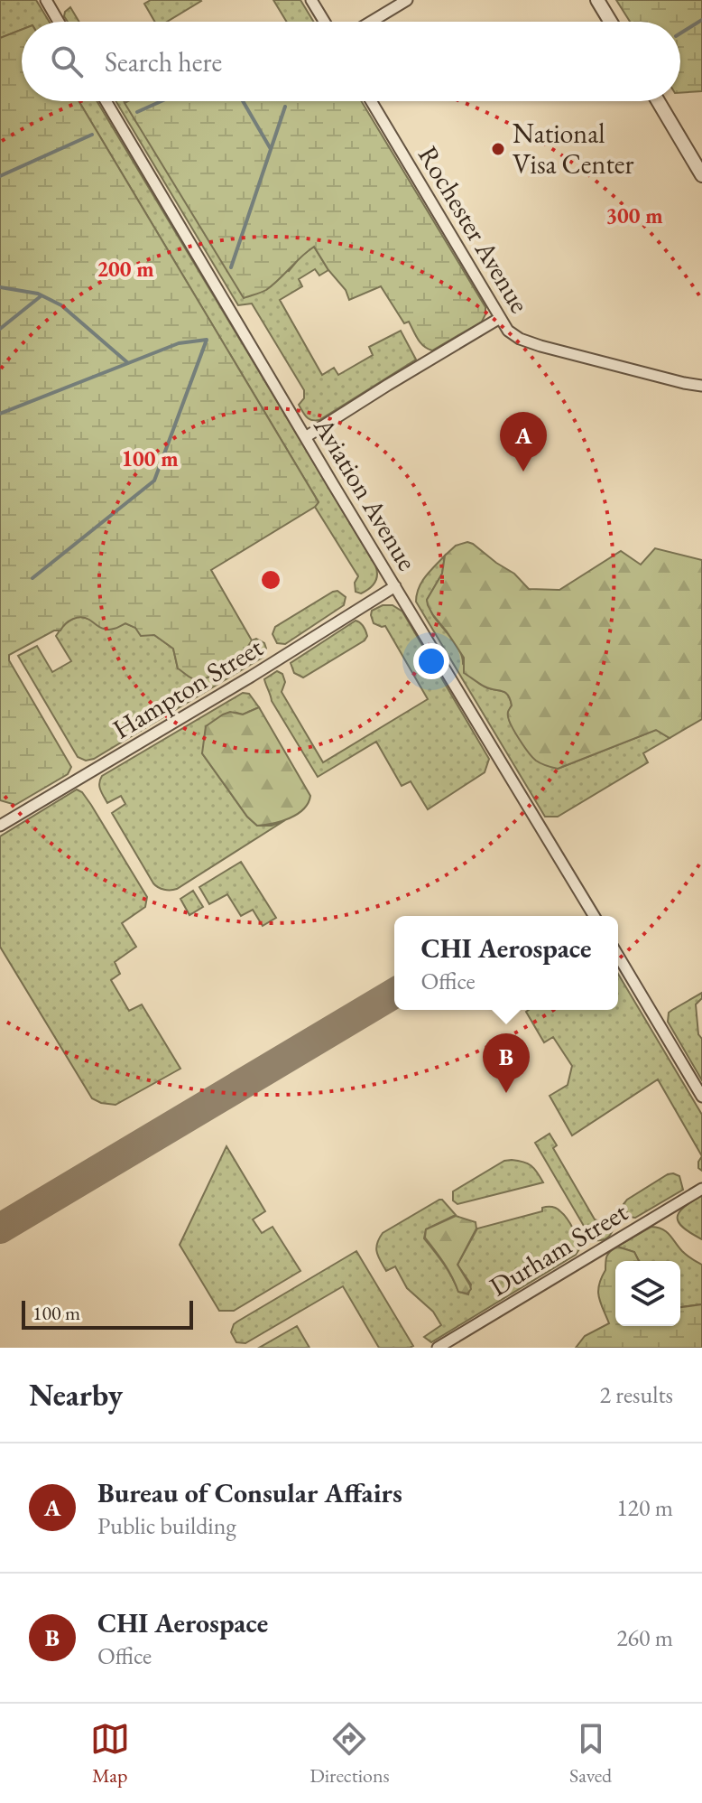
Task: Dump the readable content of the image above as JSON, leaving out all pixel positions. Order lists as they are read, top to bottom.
{
  "streets": {
    "street": [
      "Rochester Avenue",
      "Aviation Avenue",
      "Hampton Street",
      "Durham Street"
    ]
  },
  "crossings": [
    ["Aviation Avenue", "Hampton Street"]
  ],
  "places": ["National Visa Center"],
  "scale_bar": "100 m",
  "page": {
    "search": "Search here",
    "pins": ["A", "B"],
    "popup": ["CHI Aerospace", "Office"],
    "scale": "100 m",
    "heading": ["Nearby", "2 results"],
    "list": [
      {
        "mark": "A",
        "name": "Bureau of Consular Affairs",
        "note": "Public building",
        "value": "120 m"
      },
      {
        "mark": "B",
        "name": "CHI Aerospace",
        "note": "Office",
        "value": "260 m"
      }
    ],
    "nav": ["Map", "Directions", "Saved"]
  },
  "rings": ["300 m", "200 m", "100 m"]
}
